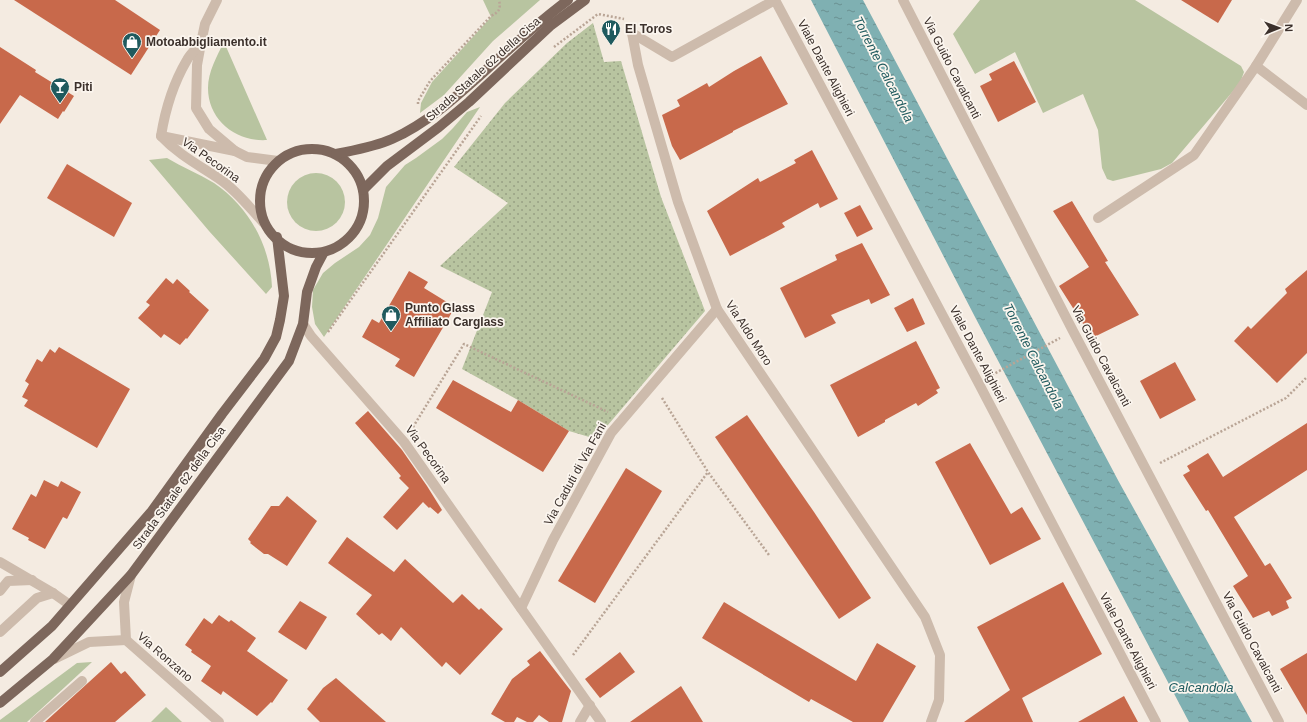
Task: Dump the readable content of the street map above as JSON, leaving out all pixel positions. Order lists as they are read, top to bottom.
{
  "streets": {
    "main road": ["Strada Statale 62 della Cisa"],
    "street": [
      "Viale Dante Alighieri",
      "Via Guido Cavalcanti",
      "Via Pecorina",
      "Via Aldo Moro",
      "Via Caduti di Via Fani",
      "Via Ronzano"
    ]
  },
  "crossings": [
    ["Strada Statale 62 della Cisa", "Via Pecorina"],
    ["Strada Statale 62 della Cisa", "Via Ronzano"],
    ["Via Pecorina", "Via Caduti di Via Fani"],
    ["Via Aldo Moro", "Via Caduti di Via Fani"]
  ],
  "water": ["Torrente Calcandola", "Calcandola"],
  "places": {
    "restaurant": ["El Toros"],
    "shop": ["Motoabbigliamento.it", "Punto Glass Affiliato Carglass"],
    "bar": ["Piti"]
  },
  "north": "right"
}
